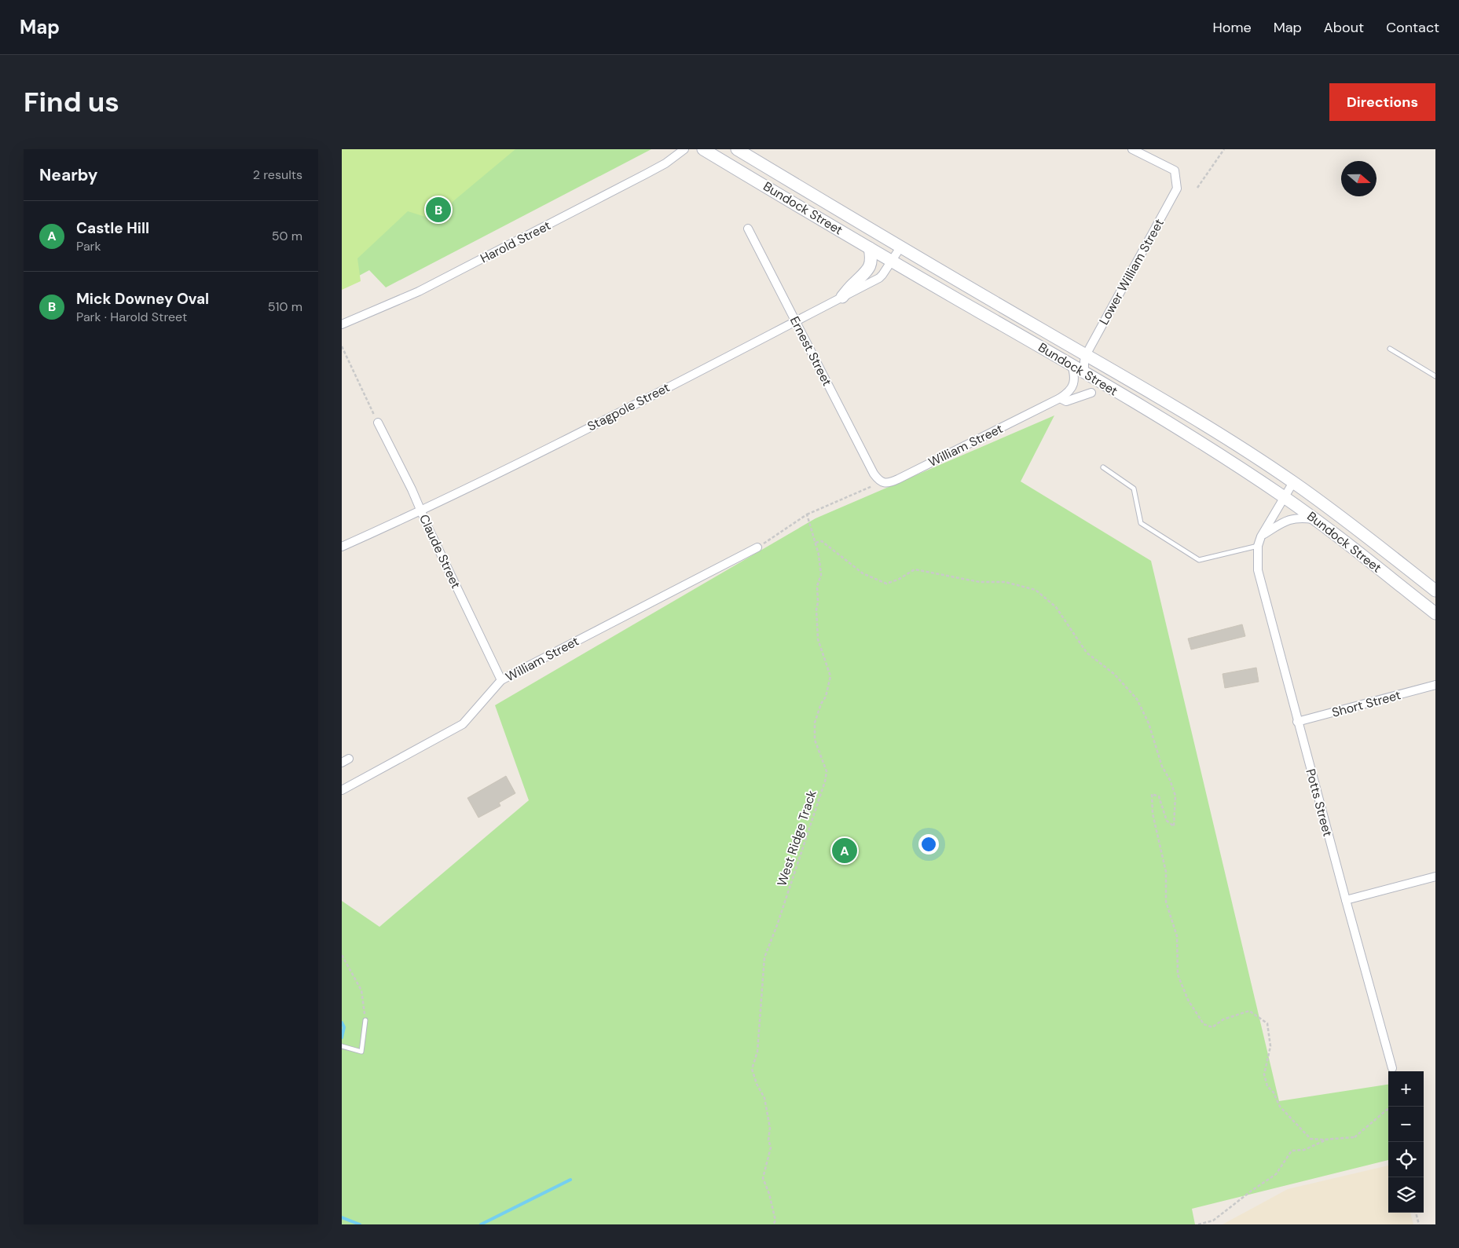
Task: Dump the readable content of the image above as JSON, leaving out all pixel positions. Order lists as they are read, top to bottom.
{
  "streets": {
    "main road": ["Bundock Street"],
    "street": [
      "Harold Street",
      "Lower William Street",
      "Ernest Street",
      "Stagpole Street",
      "William Street",
      "Claude Street",
      "Short Street",
      "Potts Street"
    ],
    "path": ["West Ridge Track"]
  },
  "crossings": [
    ["Bundock Street", "Lower William Street"],
    ["Bundock Street", "Stagpole Street"],
    ["Bundock Street", "William Street"],
    ["Bundock Street", "Potts Street"],
    ["Ernest Street", "Stagpole Street"],
    ["Ernest Street", "William Street"],
    ["Stagpole Street", "Claude Street"],
    ["William Street", "Claude Street"],
    ["Short Street", "Potts Street"]
  ],
  "north": "right",
  "page": {
    "header": "Map",
    "nav": [
      "Home",
      "Map",
      "About",
      "Contact"
    ],
    "buttons": "Directions",
    "title": "Find us",
    "heading": ["Nearby", "2 results"],
    "pins": ["B", "A"],
    "list": [
      {
        "mark": "A",
        "name": "Castle Hill",
        "note": "Park",
        "value": "50 m"
      },
      {
        "mark": "B",
        "name": "Mick Downey Oval",
        "note": "Park · Harold Street",
        "value": "510 m"
      }
    ],
    "map_buttons": ["+", "−"]
  }
}
